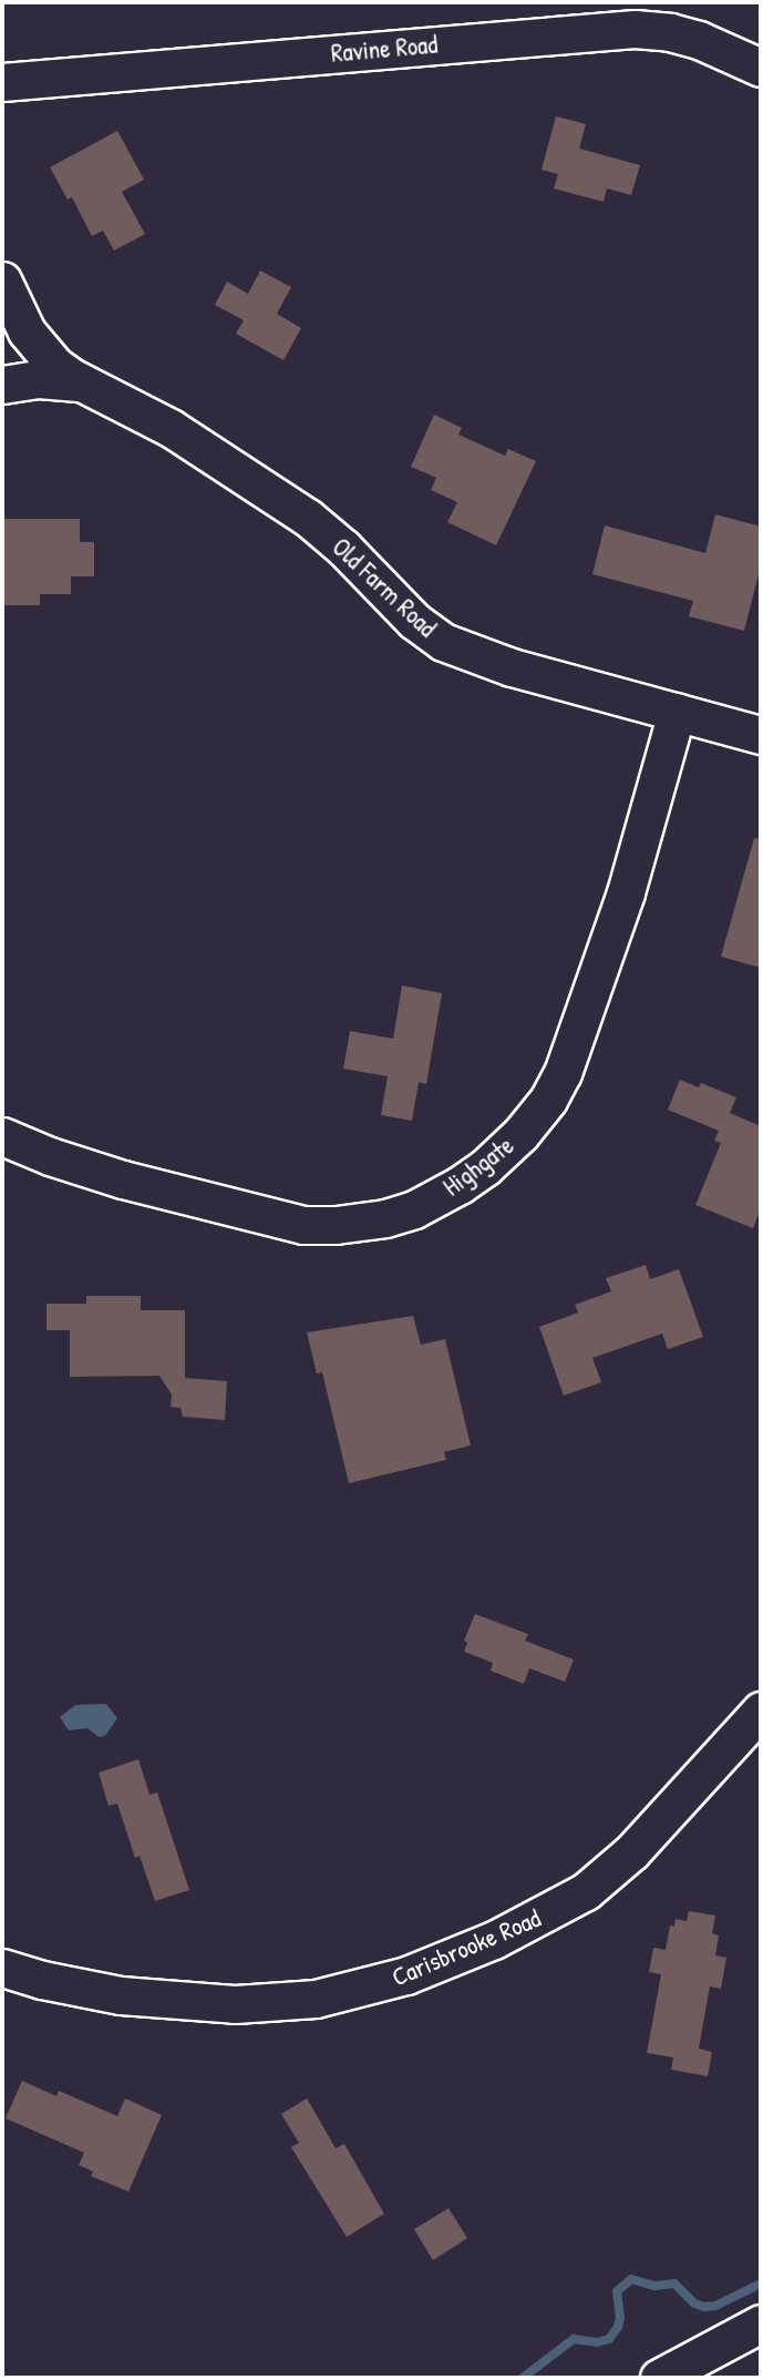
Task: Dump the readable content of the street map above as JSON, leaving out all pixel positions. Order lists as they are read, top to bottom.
{
  "streets": {
    "street": [
      "Ravine Road",
      "Old Farm Road",
      "Highgate",
      "Carisbrooke Road"
    ]
  },
  "crossings": [
    ["Old Farm Road", "Highgate"]
  ]
}
